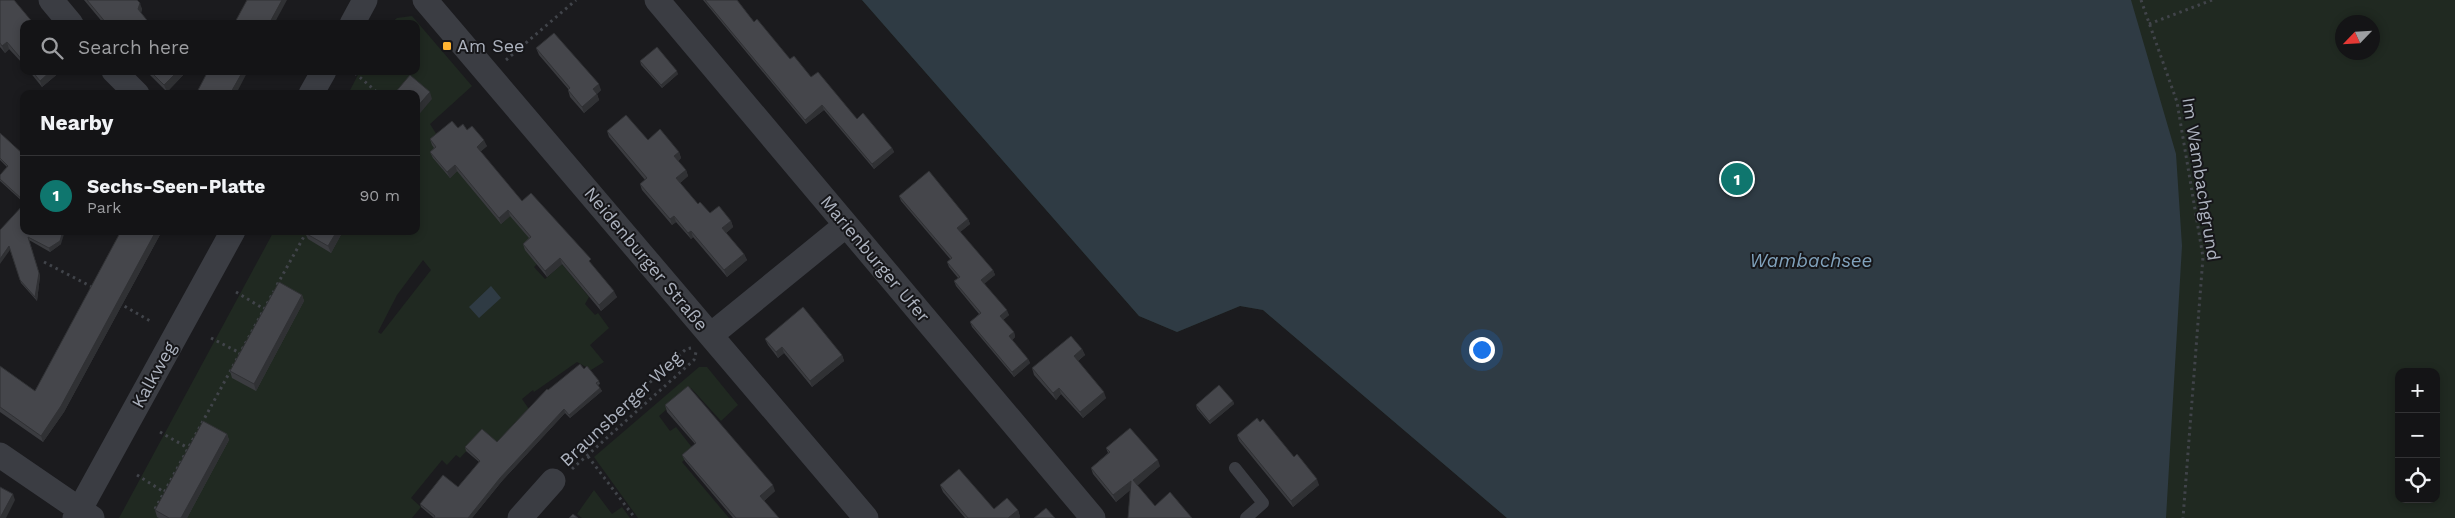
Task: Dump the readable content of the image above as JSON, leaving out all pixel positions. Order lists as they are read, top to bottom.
{
  "streets": {
    "street": [
      "Neidenburger Straße",
      "Marienburger Ufer",
      "Kalkweg",
      "Braunsberger Weg"
    ],
    "path": ["Im Wambachgrund"]
  },
  "water": ["Wambachsee"],
  "places": {
    "transit": ["Am See"]
  },
  "north": "bottom left",
  "page": {
    "search": "Search here",
    "heading": "Nearby",
    "list": [
      {
        "mark": "1",
        "name": "Sechs-Seen-Platte",
        "note": "Park",
        "value": "90 m"
      }
    ],
    "pins": "1",
    "map_buttons": ["+", "−"]
  }
}
